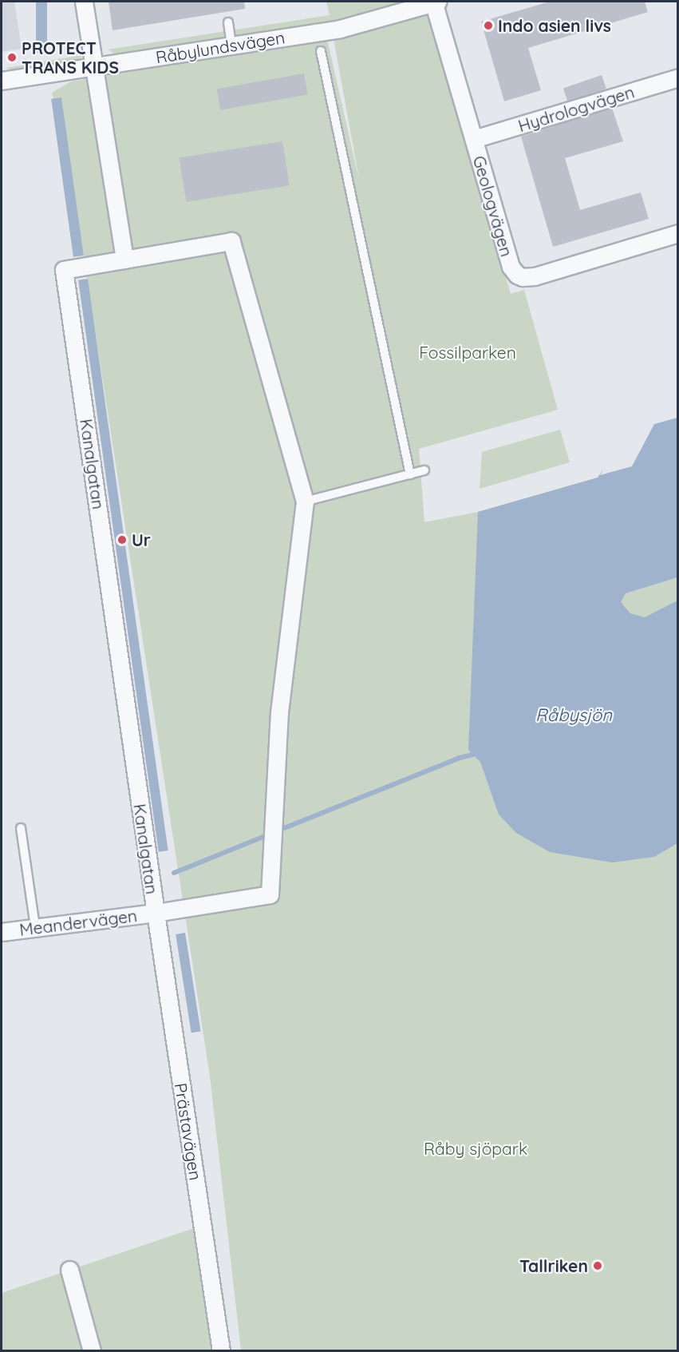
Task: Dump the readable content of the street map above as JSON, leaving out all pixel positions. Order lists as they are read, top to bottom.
{
  "streets": {
    "street": [
      "Råbylundsvägen",
      "Hydrologvägen",
      "Geologvägen",
      "Kanalgatan",
      "Meandervägen",
      "Prästavägen"
    ]
  },
  "crossings": [
    ["Råbylundsvägen", "Geologvägen"],
    ["Hydrologvägen", "Geologvägen"],
    ["Kanalgatan", "Meandervägen"],
    ["Kanalgatan", "Prästavägen"],
    ["Meandervägen", "Prästavägen"]
  ],
  "water": ["Råbysjön"],
  "parks": ["Fossilparken", "Råby sjöpark"],
  "places": [
    "Indo asien livs",
    "PROTECT TRANS KIDS",
    "Ur",
    "Tallriken"
  ]
}
